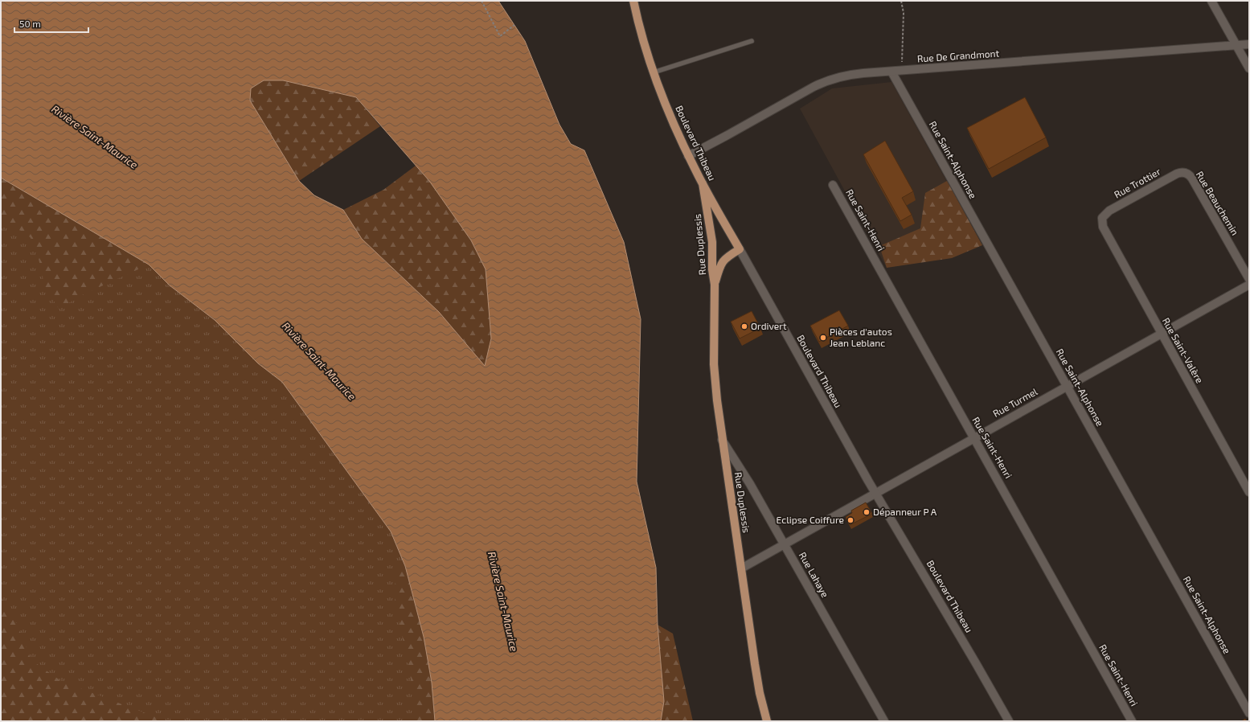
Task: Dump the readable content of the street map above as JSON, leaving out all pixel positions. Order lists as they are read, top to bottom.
{
  "streets": {
    "main road": ["Boulevard Thibeau", "Rue Duplessis"],
    "street": [
      "Rue De Grandmont",
      "Rue Saint-Alphonse",
      "Rue Trottier",
      "Rue Beauchemin",
      "Rue Saint-Henri",
      "Rue Saint-Valère",
      "Rue Turmel",
      "Rue Lahaye"
    ]
  },
  "crossings": [
    ["Rue De Grandmont", "Boulevard Thibeau"],
    ["Rue De Grandmont", "Rue Saint-Alphonse"],
    ["Boulevard Thibeau", "Rue Duplessis"],
    ["Boulevard Thibeau", "Rue Turmel"],
    ["Rue Saint-Alphonse", "Rue Turmel"],
    ["Rue Trottier", "Rue Beauchemin"],
    ["Rue Trottier", "Rue Saint-Valère"],
    ["Rue Saint-Henri", "Rue Turmel"],
    ["Rue Duplessis", "Rue Turmel"],
    ["Rue Duplessis", "Rue Lahaye"],
    ["Rue Saint-Valère", "Rue Turmel"],
    ["Rue Turmel", "Rue Lahaye"]
  ],
  "water": ["Rivière Saint-Maurice"],
  "places": [
    "Ordivert",
    "Pièces d'autos Jean Leblanc",
    "Dépanneur P A",
    "Eclipse Coiffure"
  ],
  "scale_bar": "50 m"
}
